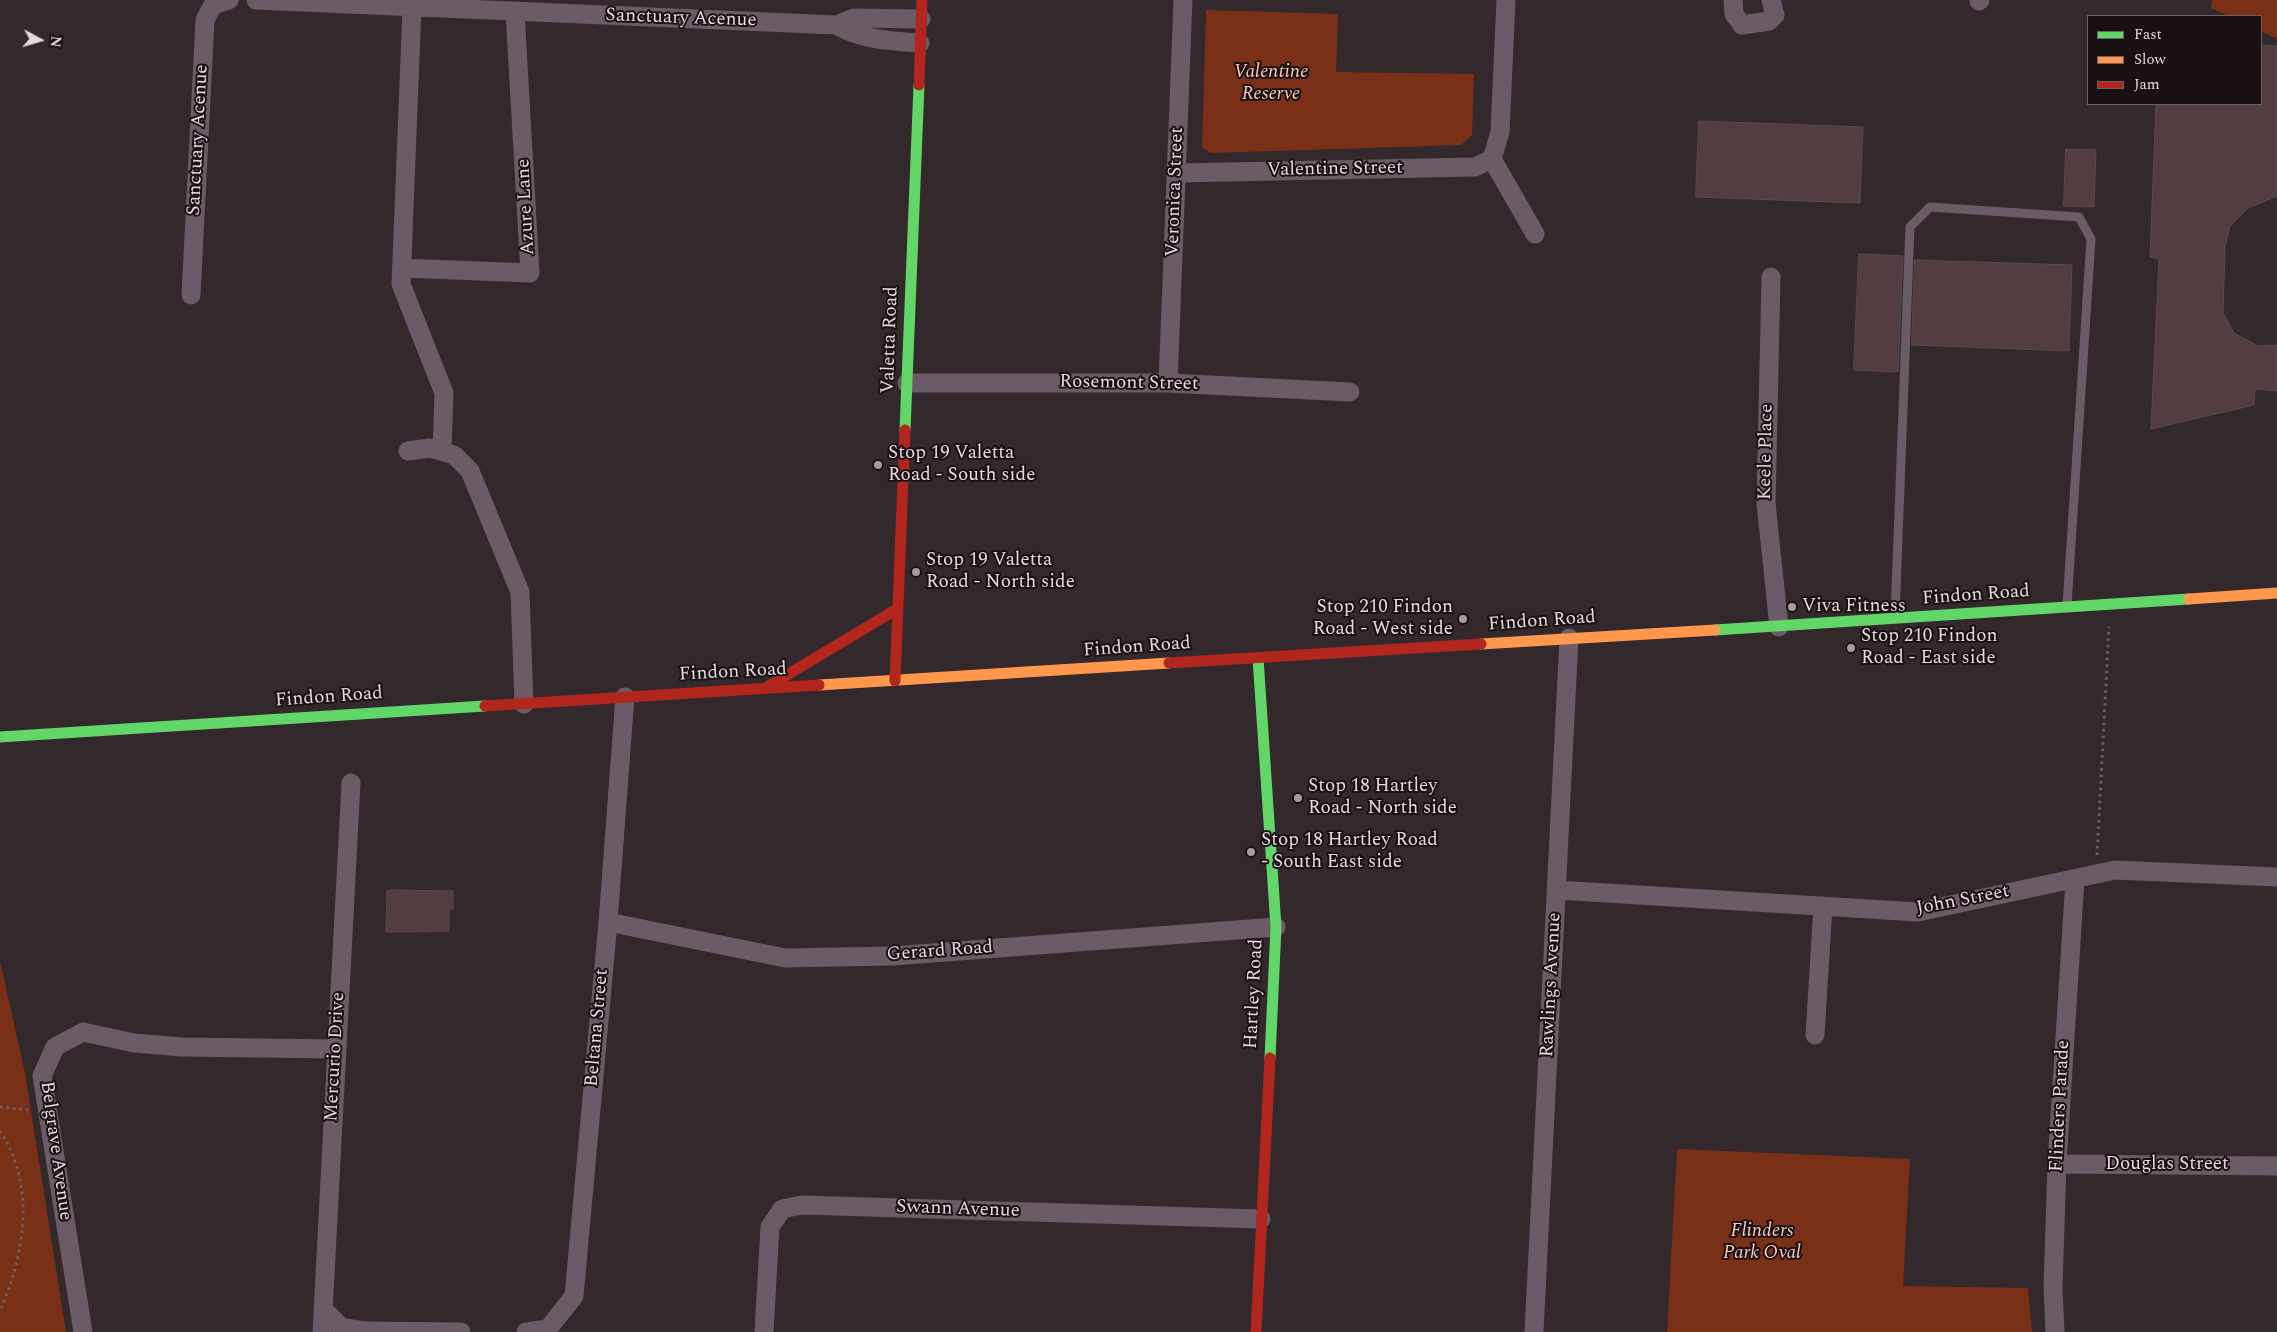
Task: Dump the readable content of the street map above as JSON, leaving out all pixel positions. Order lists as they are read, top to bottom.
{
  "streets": {
    "main road": ["Valetta Road", "Findon Road", "Hartley Road"],
    "street": [
      "Sanctuary Acenue",
      "Valentine Street",
      "Veronica Street",
      "Azure Lane",
      "Rosemont Street",
      "Keele Place",
      "John Street",
      "Gerard Road",
      "Rawlings Avenue",
      "Beltana Street",
      "Mercurio Drive",
      "Flinders Parade",
      "Belgrave Avenue",
      "Douglas Street",
      "Swann Avenue"
    ]
  },
  "crossings": [
    ["Sanctuary Acenue", "Azure Lane"],
    ["Sanctuary Acenue", "Valetta Road"],
    ["Valentine Street", "Veronica Street"],
    ["Veronica Street", "Rosemont Street"],
    ["Valetta Road", "Rosemont Street"],
    ["Valetta Road", "Findon Road"],
    ["Keele Place", "Findon Road"],
    ["Findon Road", "Rawlings Avenue"],
    ["Findon Road", "Hartley Road"],
    ["Findon Road", "Beltana Street"],
    ["John Street", "Rawlings Avenue"],
    ["John Street", "Flinders Parade"],
    ["Gerard Road", "Hartley Road"],
    ["Gerard Road", "Beltana Street"],
    ["Hartley Road", "Swann Avenue"],
    ["Mercurio Drive", "Belgrave Avenue"],
    ["Flinders Parade", "Douglas Street"]
  ],
  "parks": ["Valentine Reserve", "Flinders Park Oval"],
  "places": [
    "Stop 19 Valetta Road - South side",
    "Stop 19 Valetta Road - North side",
    "Viva Fitness",
    "Stop 210 Findon Road - West side",
    "Stop 210 Findon Road - East side",
    "Stop 18 Hartley Road - North side",
    "Stop 18 Hartley Road - South East side"
  ],
  "legend": ["Fast", "Slow", "Jam"],
  "north": "right"
}
